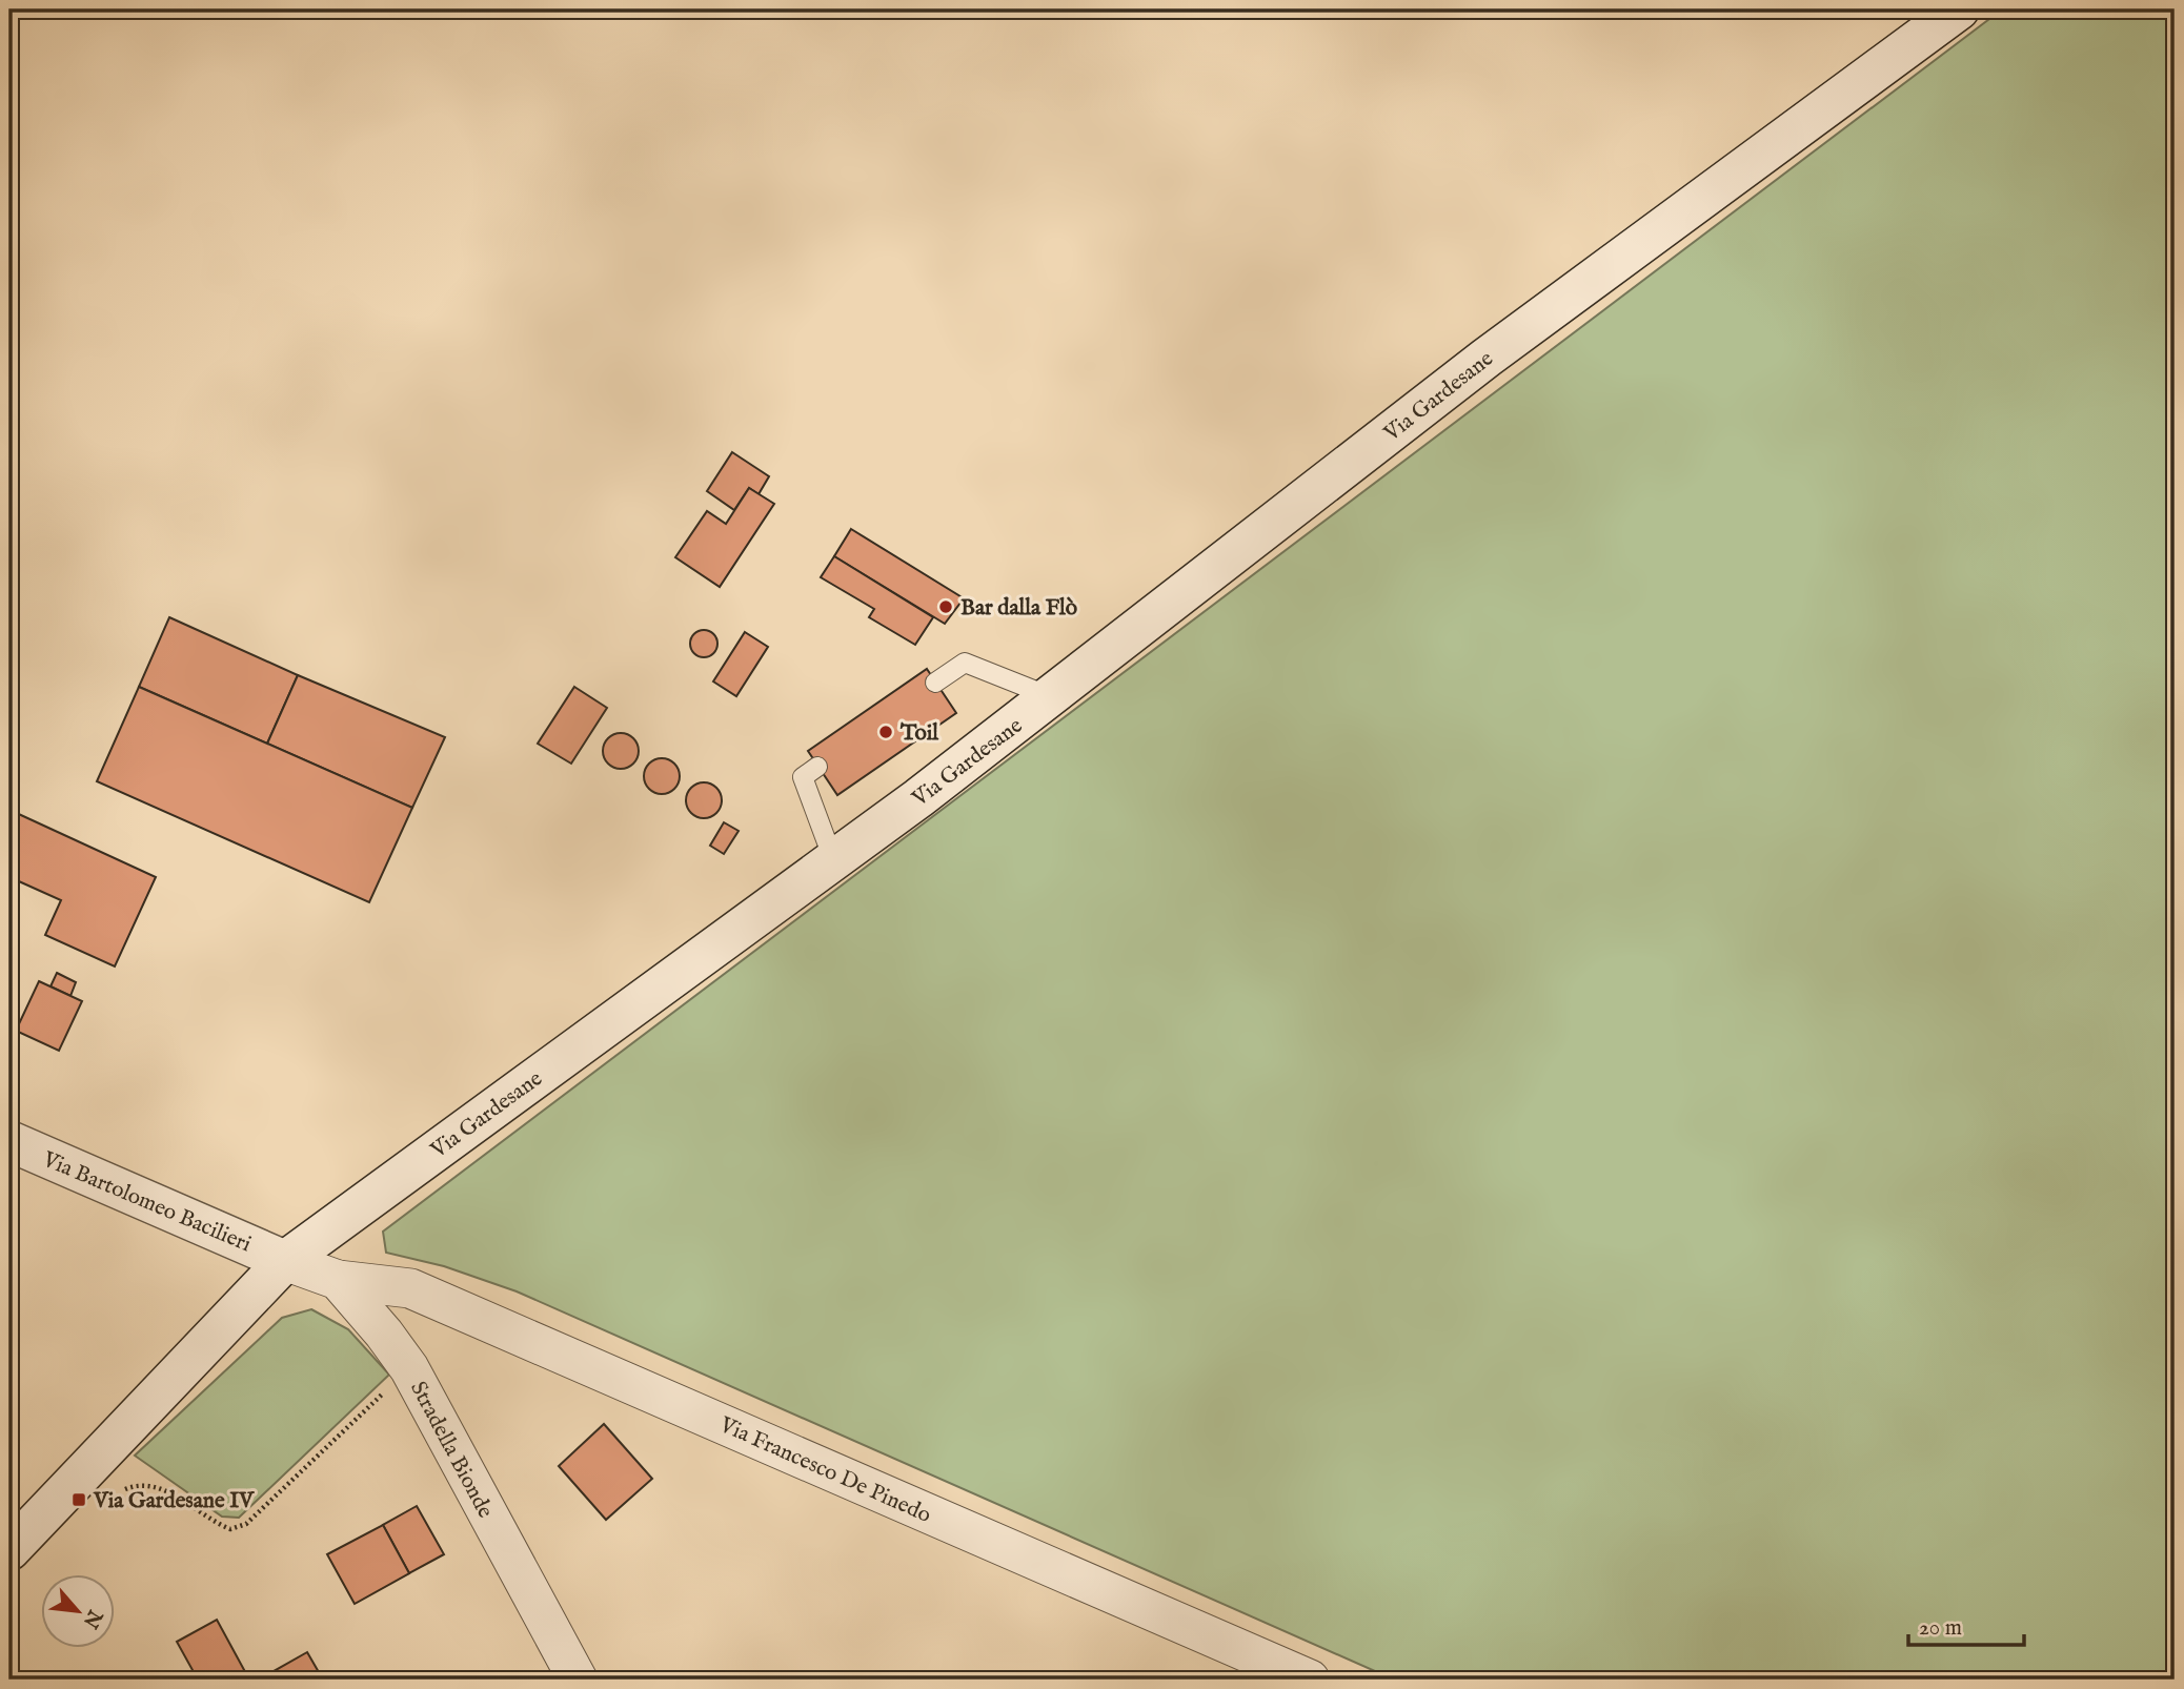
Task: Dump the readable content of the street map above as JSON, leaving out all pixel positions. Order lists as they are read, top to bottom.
{
  "streets": {
    "main road": ["Via Gardesane", "Via Bartolomeo Bacilieri"],
    "street": ["Stradella Bionde", "Via Francesco De Pinedo"]
  },
  "crossings": [
    ["Via Gardesane", "Via Bartolomeo Bacilieri"],
    ["Via Gardesane", "Stradella Bionde"],
    ["Via Bartolomeo Bacilieri", "Stradella Bionde"],
    ["Stradella Bionde", "Via Francesco De Pinedo"]
  ],
  "places": {
    "other": ["Bar dalla Flò", "Toil"],
    "transit": ["Via Gardesane IV"]
  },
  "scale_bar": "20 m",
  "north": "bottom right"
}
